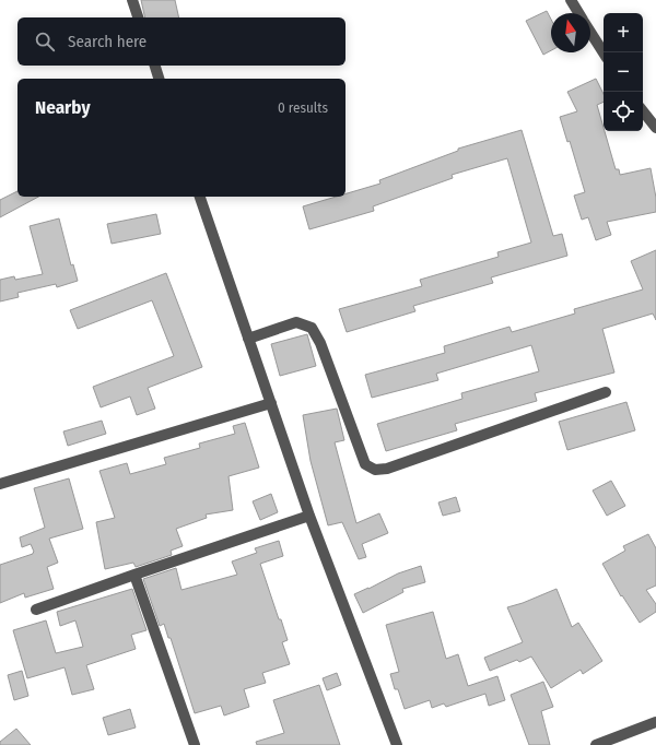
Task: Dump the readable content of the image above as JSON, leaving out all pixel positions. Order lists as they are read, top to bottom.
{
  "north": "top",
  "page": {
    "map_buttons": ["+", "−"],
    "search": "Search here",
    "heading": ["Nearby", "0 results"]
  }
}
